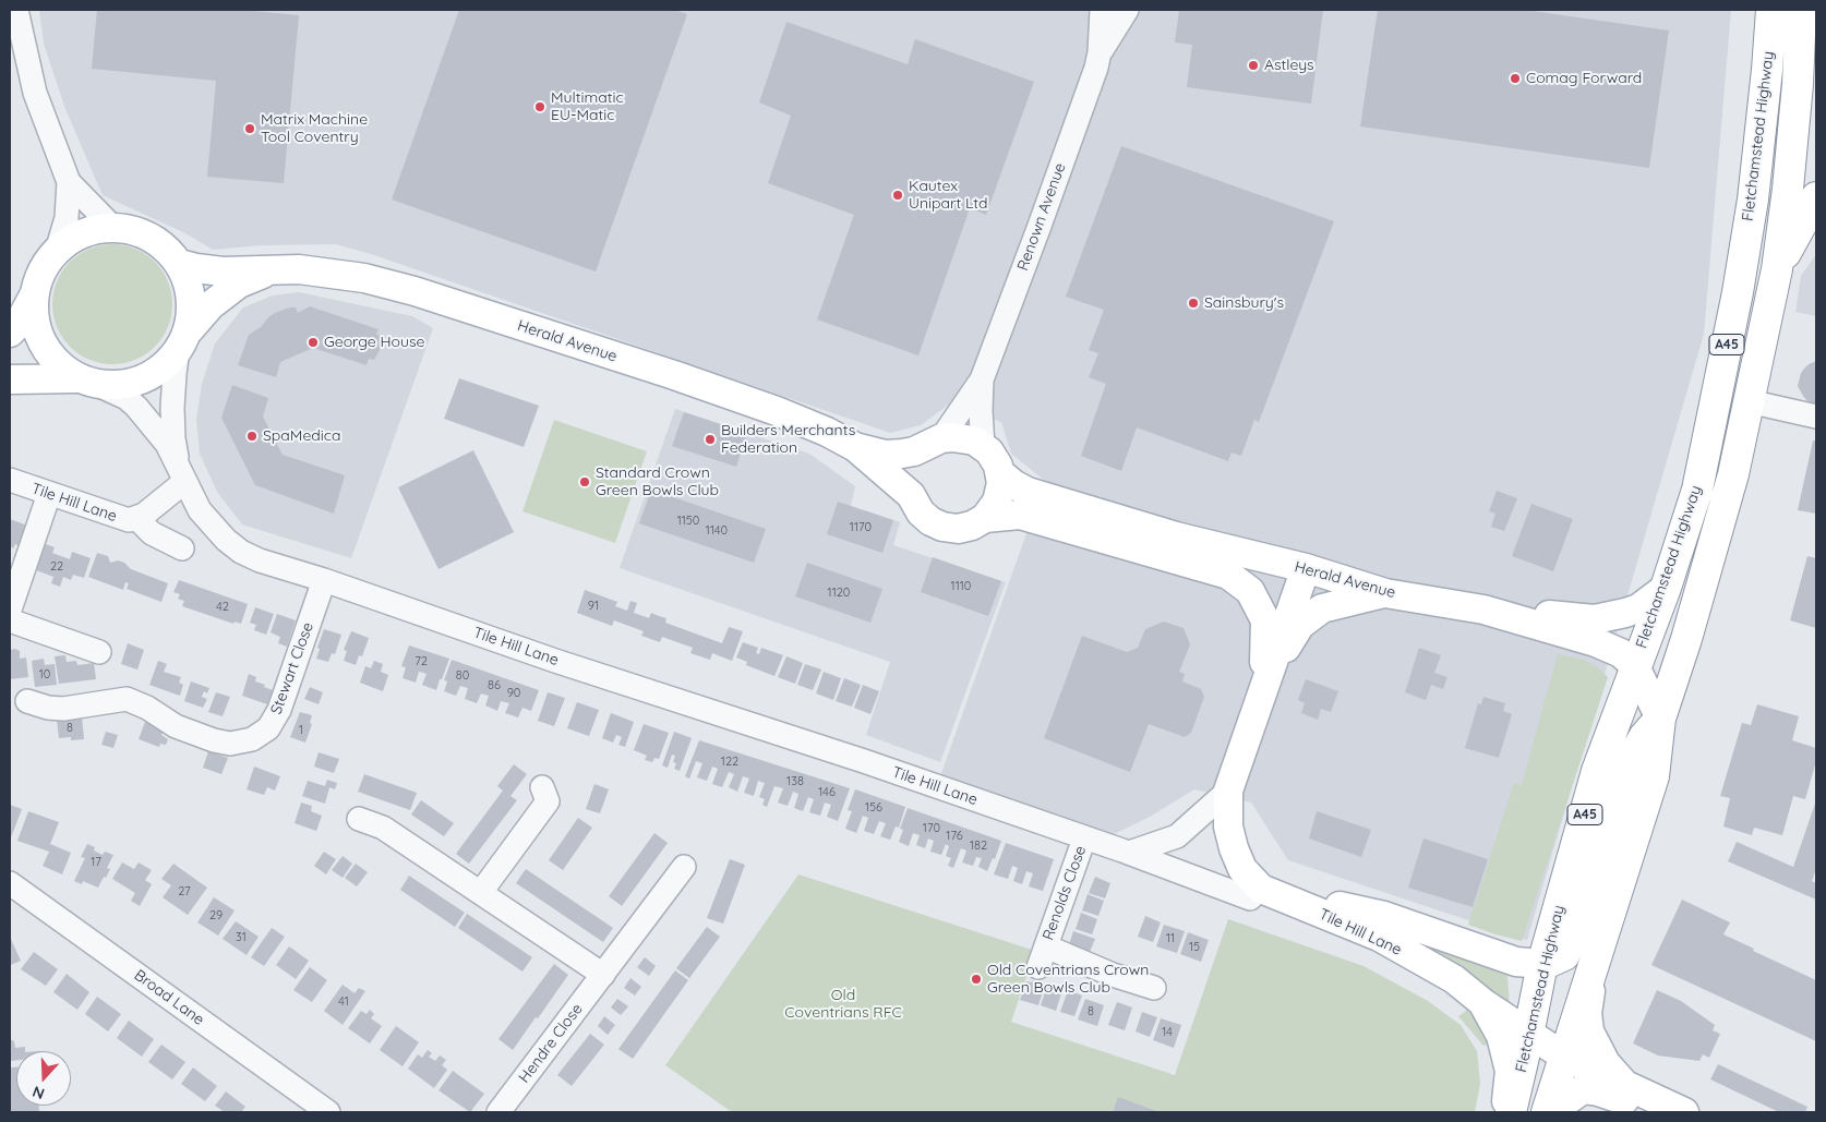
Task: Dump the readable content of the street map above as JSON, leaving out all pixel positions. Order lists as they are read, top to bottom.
{
  "streets": {
    "highway": ["Fletchamstead Highway", "A45"],
    "main road": ["Herald Avenue", "Tile Hill Lane"],
    "street": [
      "Renown Avenue",
      "Stewart Close",
      "Renolds Close",
      "Broad Lane",
      "Hendre Close"
    ]
  },
  "crossings": [
    ["Fletchamstead Highway", "Herald Avenue"],
    ["Fletchamstead Highway", "Tile Hill Lane"],
    ["Renown Avenue", "Herald Avenue"],
    ["Herald Avenue", "Tile Hill Lane"],
    ["Tile Hill Lane", "Stewart Close"],
    ["Tile Hill Lane", "Renolds Close"]
  ],
  "parks": ["Old Coventrians RFC"],
  "places": [
    "Astleys",
    "Comag Forward",
    "Multimatic EU-Matic",
    "Matrix Machine Tool Coventry",
    "Kautex Unipart Ltd",
    "Sainsbury's",
    "George House",
    "SpaMedica",
    "Builders Merchants Federation",
    "Standard Crown Green Bowls Club",
    "Old Coventrians Crown Green Bowls Club"
  ],
  "house_numbers": [
    "1150",
    "1170",
    "1140",
    "22",
    "1110",
    "1120",
    "91",
    "42",
    "72",
    "10",
    "80",
    "86",
    "90",
    "8",
    "1",
    "122",
    "138",
    "146",
    "156",
    "170",
    "176",
    "182",
    "17",
    "27",
    "29",
    "31",
    "11",
    "15",
    "41",
    "8",
    "14"
  ],
  "north": "bottom"
}
